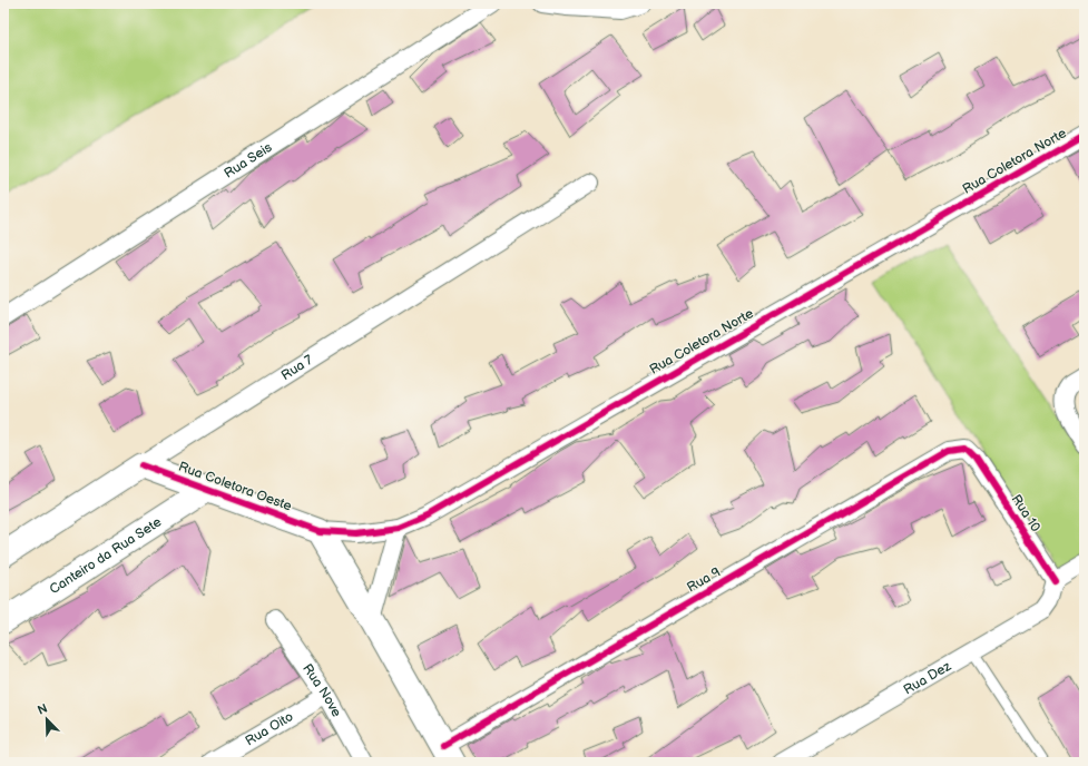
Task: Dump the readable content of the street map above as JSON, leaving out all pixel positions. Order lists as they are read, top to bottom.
{
  "streets": {
    "street": [
      "Rua Seis",
      "Rua Coletora Norte",
      "Rua 7",
      "Rua Coletora Oeste",
      "Rua 10",
      "Canteiro da Rua Sete",
      "Rua 9",
      "Rua Dez",
      "Rua Nove",
      "Rua Oito"
    ]
  },
  "crossings": [
    ["Rua Coletora Norte", "Rua Coletora Oeste"],
    ["Rua 7", "Rua Coletora Oeste"],
    ["Rua Coletora Oeste", "Canteiro da Rua Sete"],
    ["Rua 10", "Rua 9"],
    ["Rua 10", "Rua Dez"],
    ["Rua Nove", "Rua Oito"]
  ],
  "north": "top left"
}
